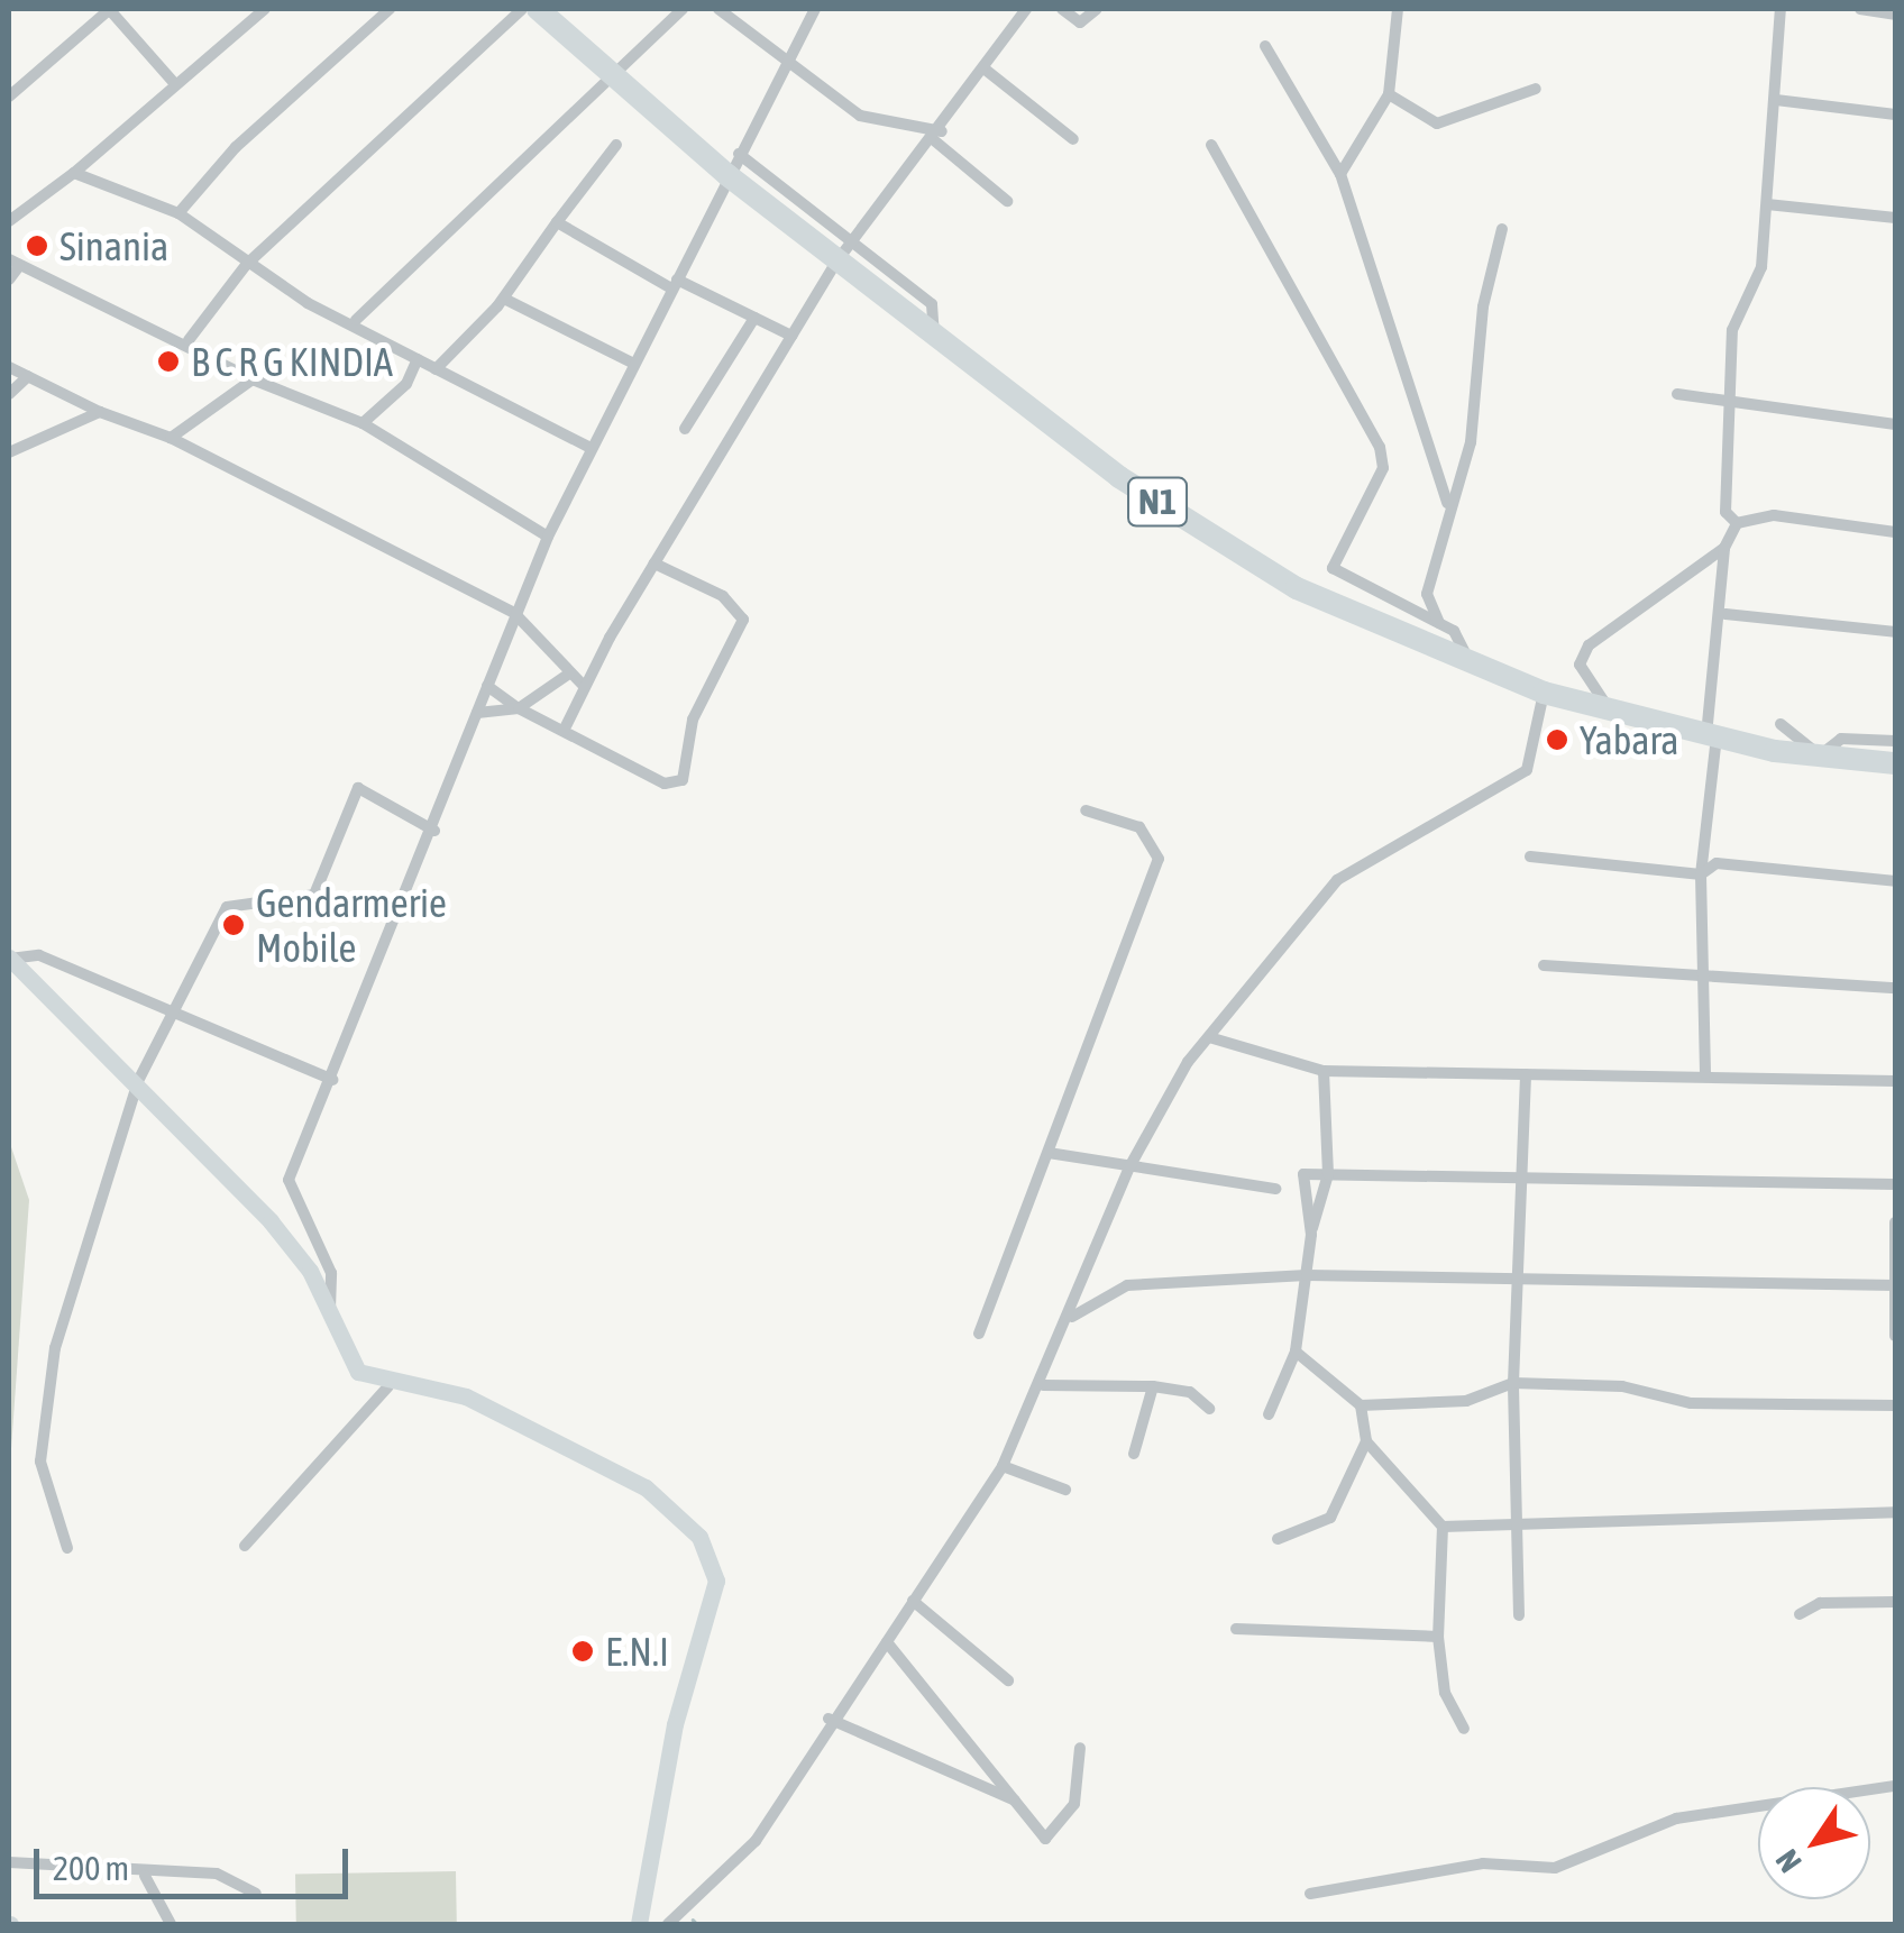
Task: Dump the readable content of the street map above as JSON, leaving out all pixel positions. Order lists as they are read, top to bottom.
{
  "streets": {
    "highway": ["N1"]
  },
  "places": [
    "Sinania",
    "B C R G KINDIA",
    "Yabara",
    "Gendarmerie Mobile",
    "E.N.I"
  ],
  "scale_bar": "200 m",
  "north": "bottom left"
}
